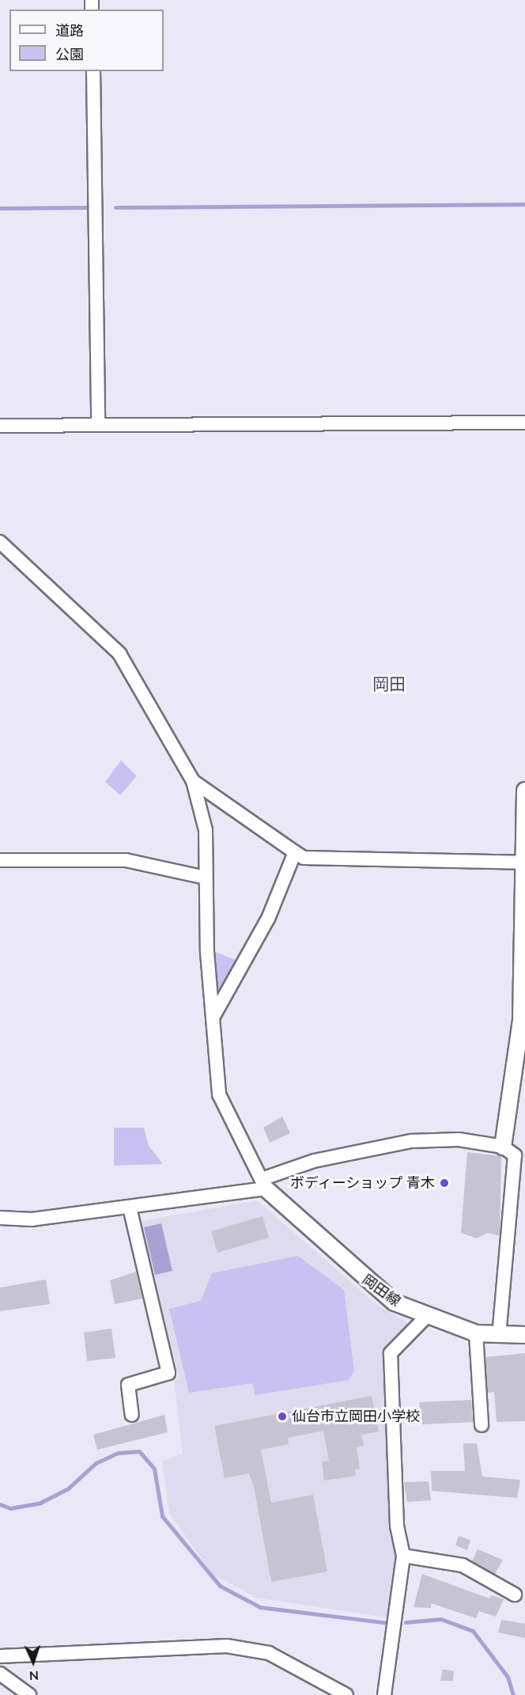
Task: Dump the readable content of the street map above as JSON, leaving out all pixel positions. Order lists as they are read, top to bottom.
{
  "streets": {
    "street": ["岡田線"]
  },
  "districts": ["岡田"],
  "places": ["ボディーショップ 青木", "仙台市立岡田小学校"],
  "legend": ["道路", "公園"],
  "north": "bottom"
}
